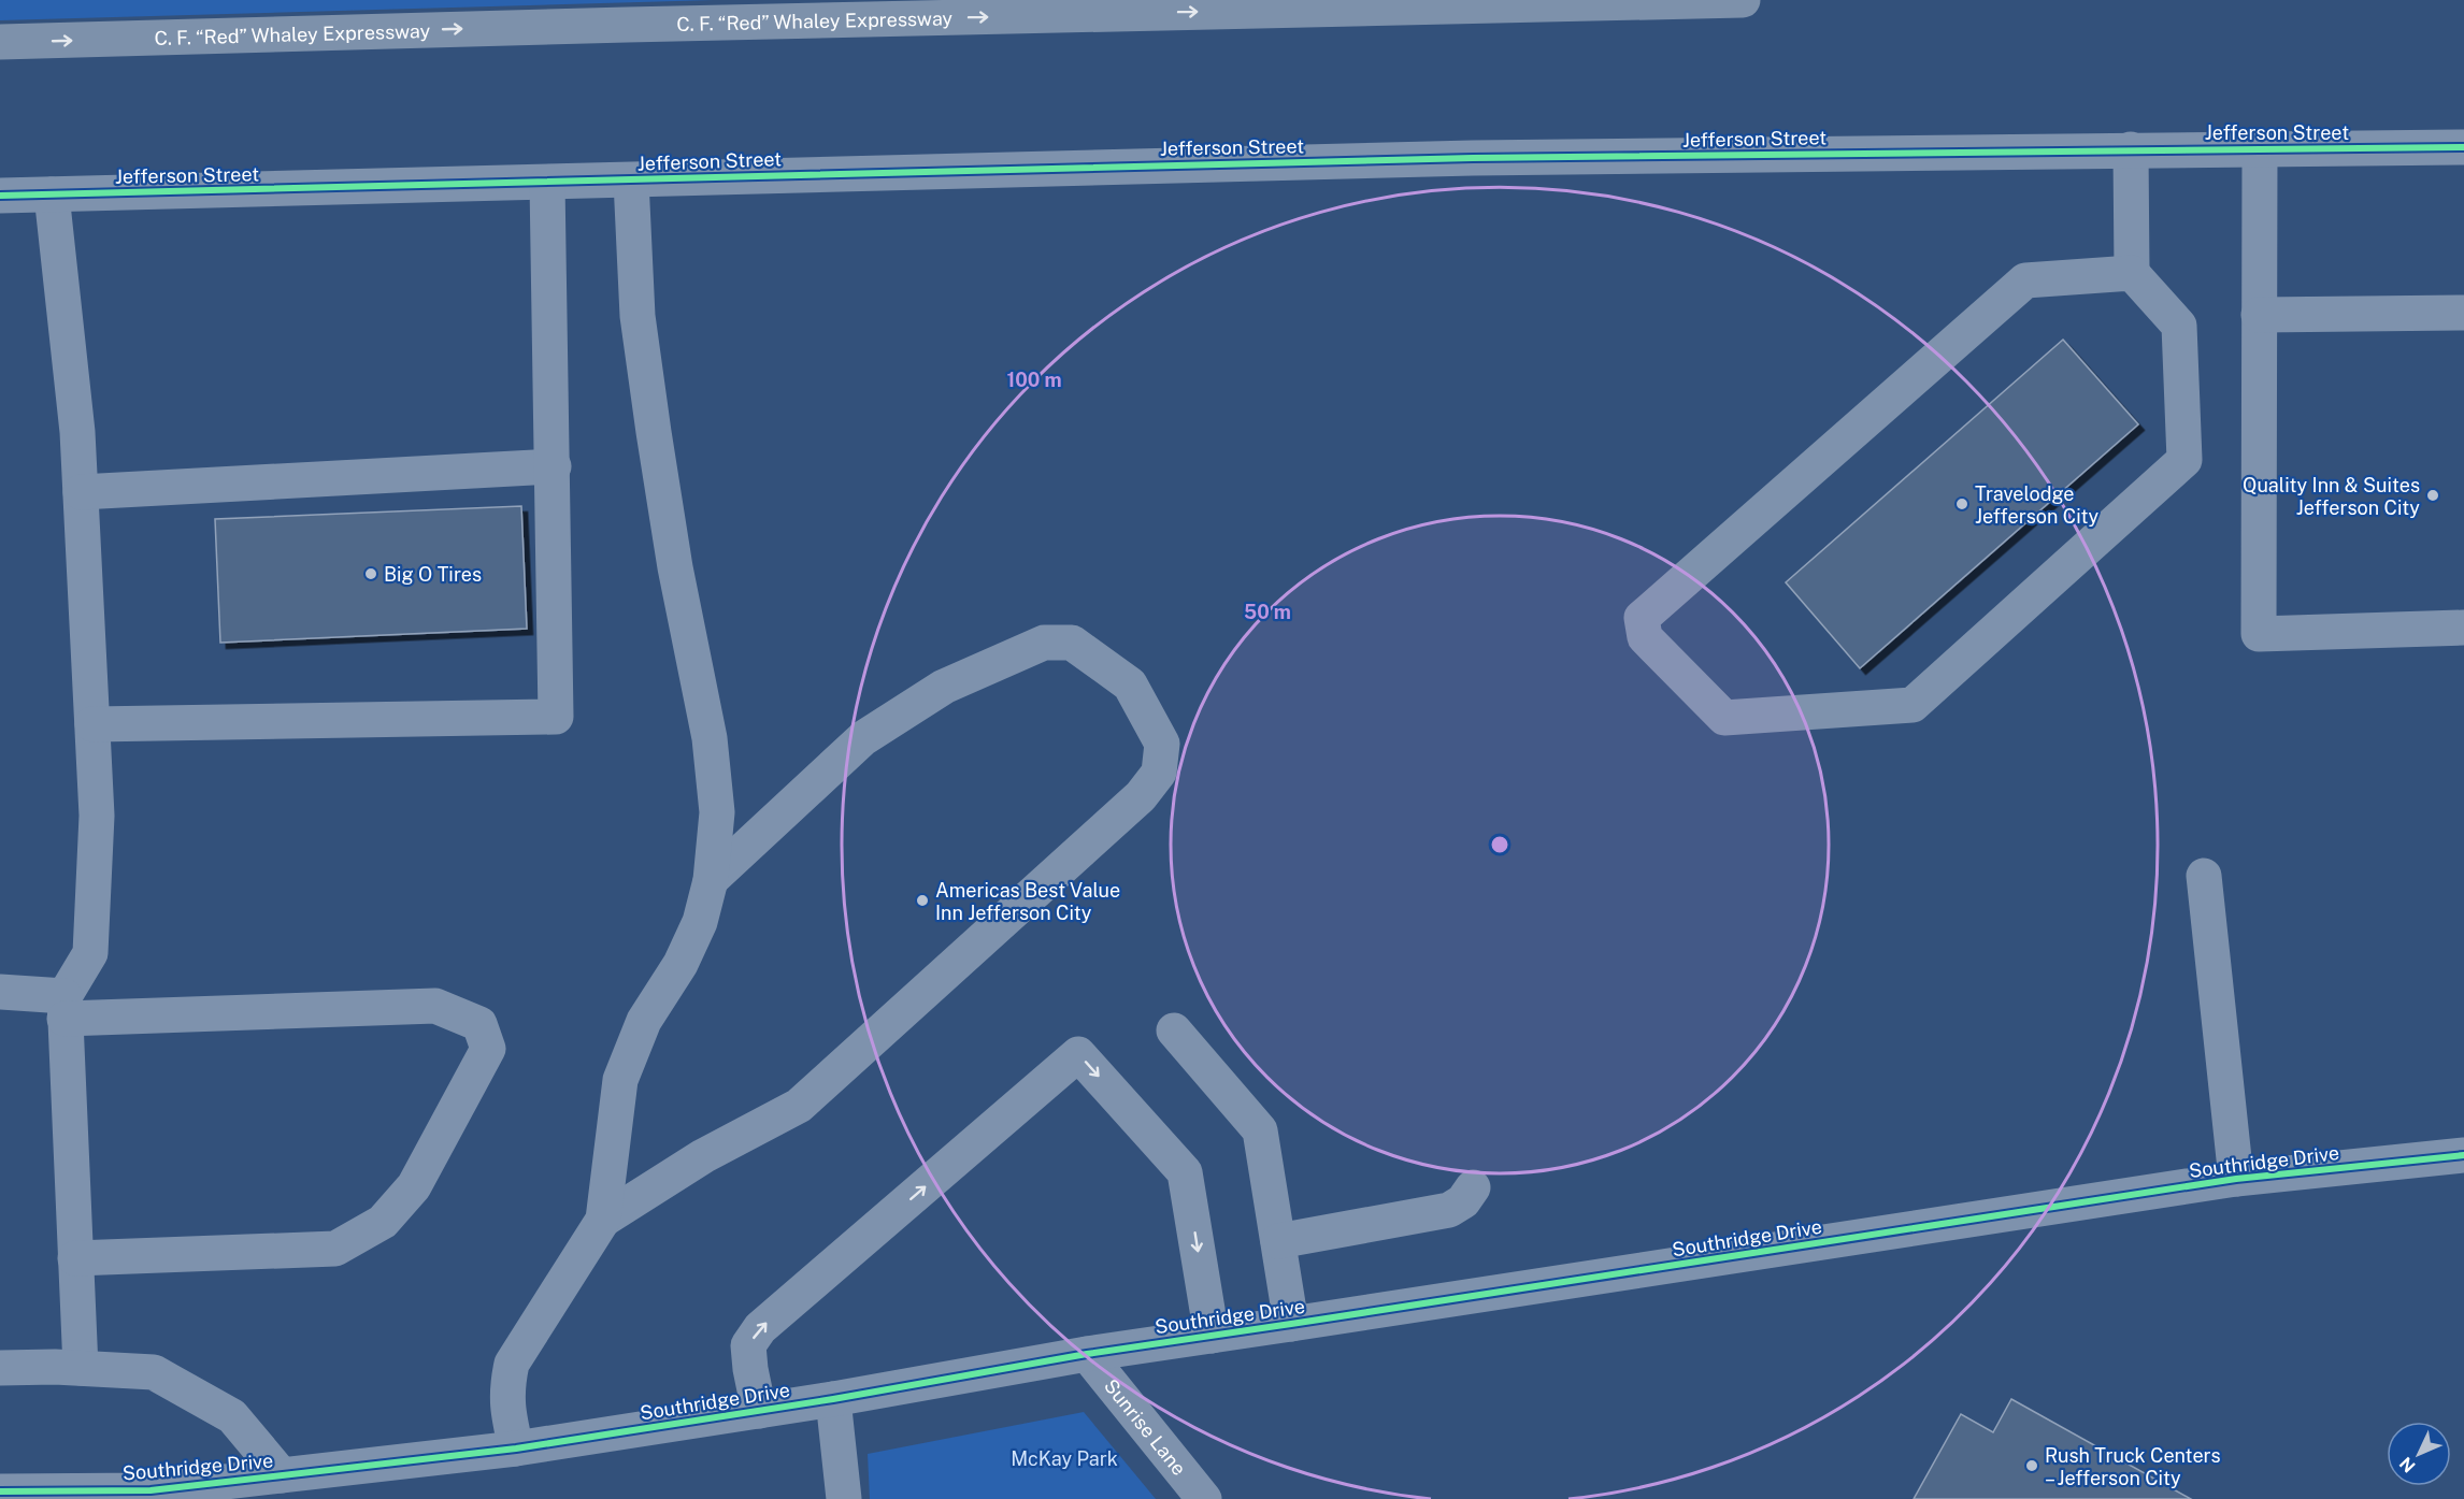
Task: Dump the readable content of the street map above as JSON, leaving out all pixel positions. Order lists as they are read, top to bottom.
{
  "streets": {
    "highway": ["C. F. “Red” Whaley Expressway"],
    "street": ["Jefferson Street", "Southridge Drive", "Sunrise Lane"]
  },
  "crossings": [
    ["Southridge Drive", "Sunrise Lane"]
  ],
  "one_way": ["C. F. “Red” Whaley Expressway"],
  "parks": ["McKay Park"],
  "places": [
    "Quality Inn & Suites Jefferson City",
    "Travelodge Jefferson City",
    "Big O Tires",
    "Americas Best Value Inn Jefferson City",
    "Rush Truck Centers – Jefferson City"
  ],
  "north": "bottom left",
  "rings": ["100 m", "50 m"]
}
